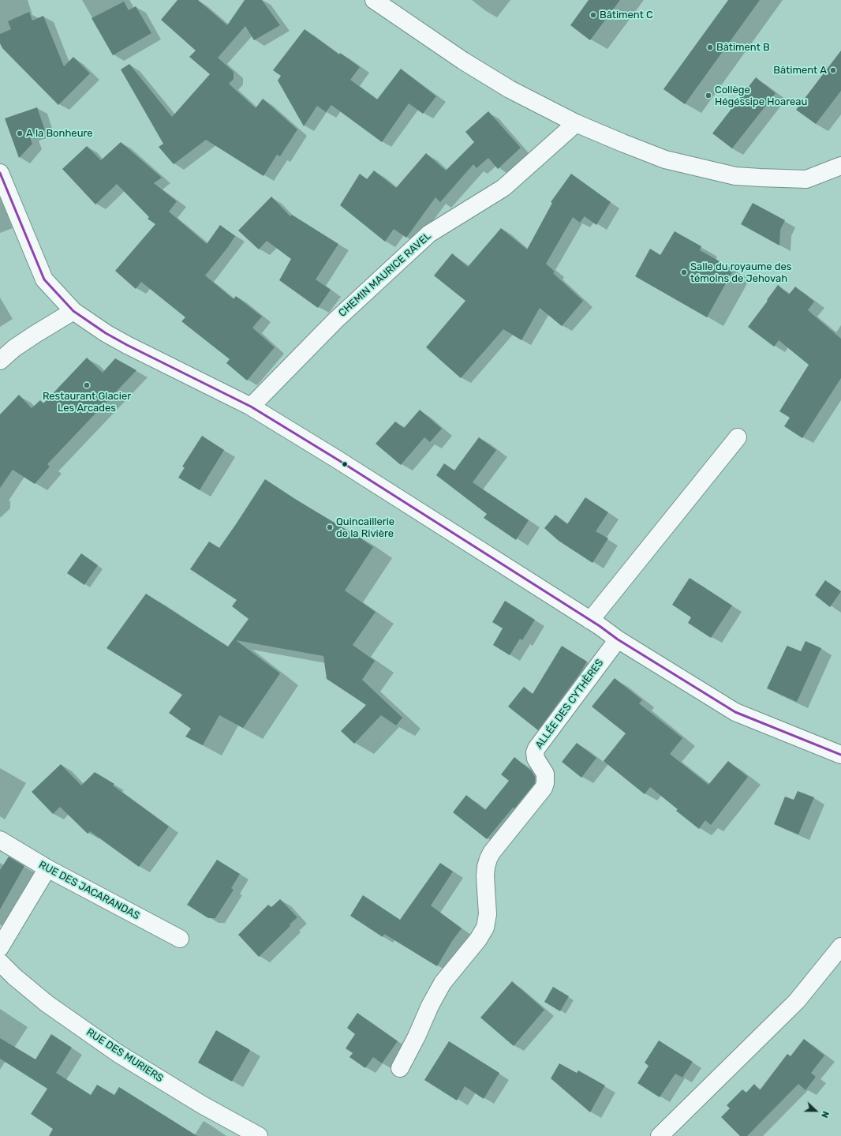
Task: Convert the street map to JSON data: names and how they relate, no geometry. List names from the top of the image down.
{
  "streets": {
    "street": [
      "CHEMIN MAURICE RAVEL",
      "ALLÉE DES CYTHÈRES",
      "RUE DES JACARANDAS",
      "RUE DES MURIERS"
    ]
  },
  "places": [
    "Bâtiment C",
    "Bâtiment B",
    "Bâtiment A",
    "Collège Hégéssipe Hoareau",
    "A la Bonheure",
    "Salle du royaume des témoins de Jehovah",
    "Restaurant Glacier Les Arcades",
    "Quincaillerie de la Rivière"
  ],
  "north": "right"
}
